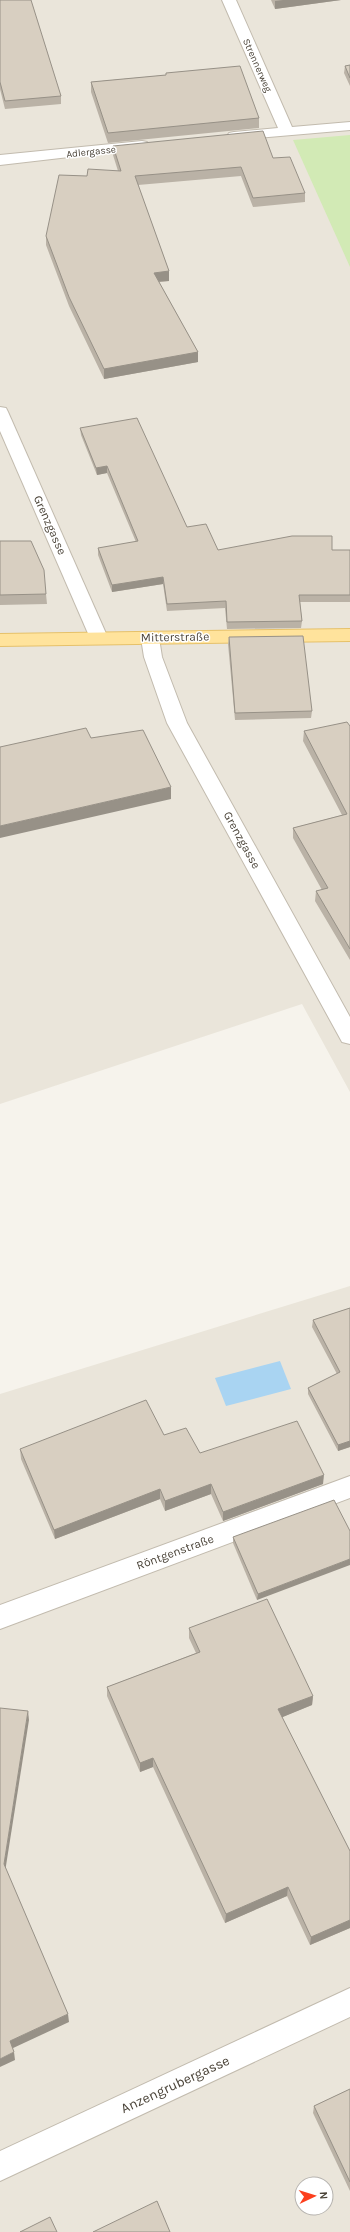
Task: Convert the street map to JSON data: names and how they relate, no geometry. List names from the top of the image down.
{
  "streets": {
    "main road": ["Mitterstraße"],
    "street": [
      "Strennerweg",
      "Adlergasse",
      "Grenzgasse",
      "Röntgenstraße",
      "Anzengrubergasse"
    ]
  },
  "crossings": [
    ["Grenzgasse", "Mitterstraße"]
  ],
  "north": "right"
}
